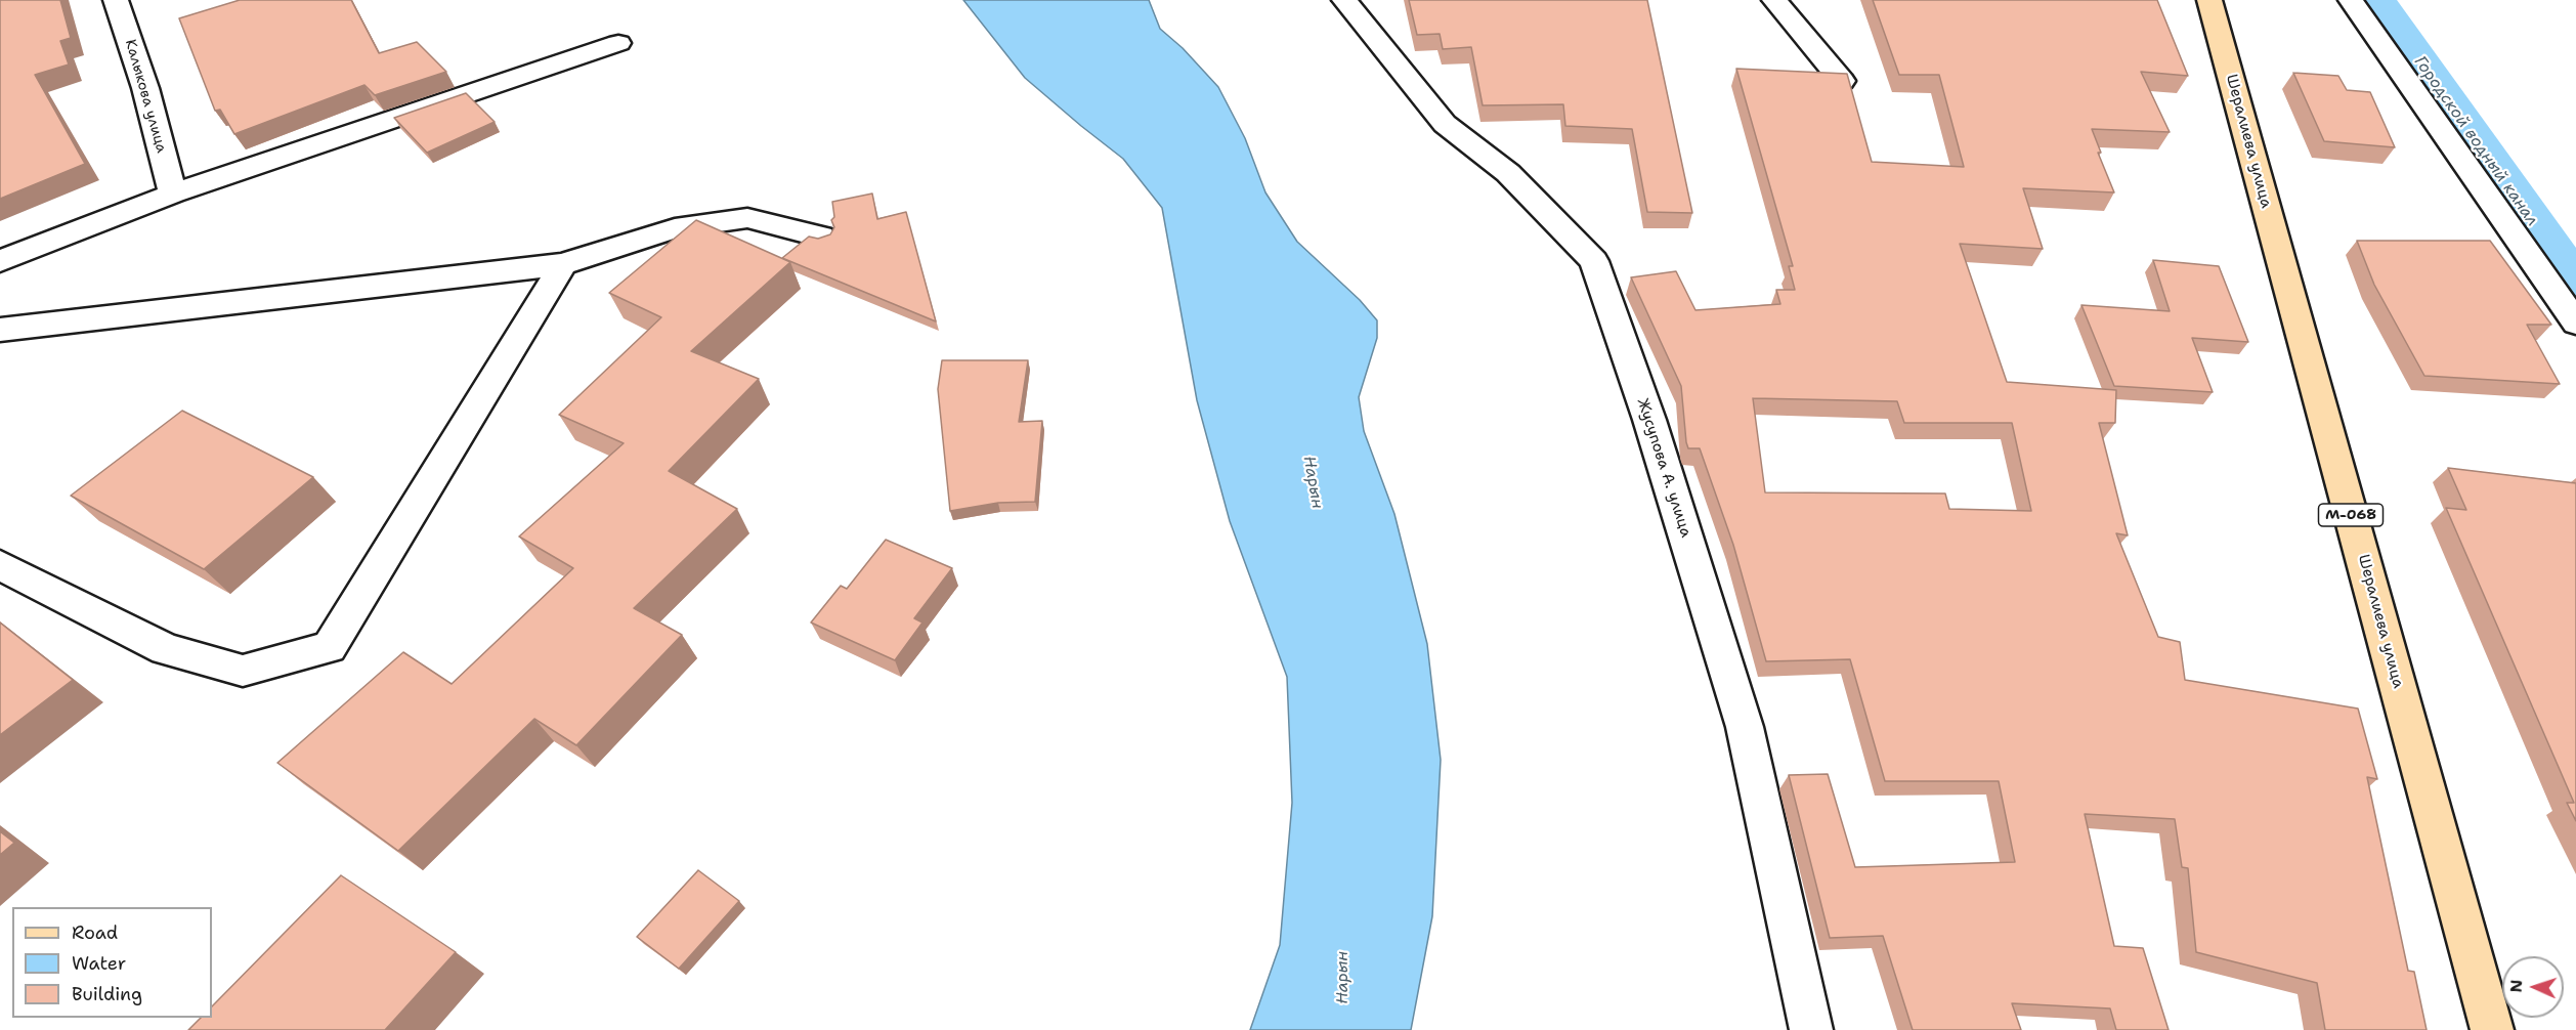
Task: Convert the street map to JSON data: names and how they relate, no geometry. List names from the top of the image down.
{
  "streets": {
    "main road": ["Шералиева улица", "М-068"],
    "street": ["Калыкова улица", "Жусупова А. улица"]
  },
  "water": ["Городской водный канал", "Нарын"],
  "legend": ["Road", "Water", "Building"],
  "north": "left"
}
